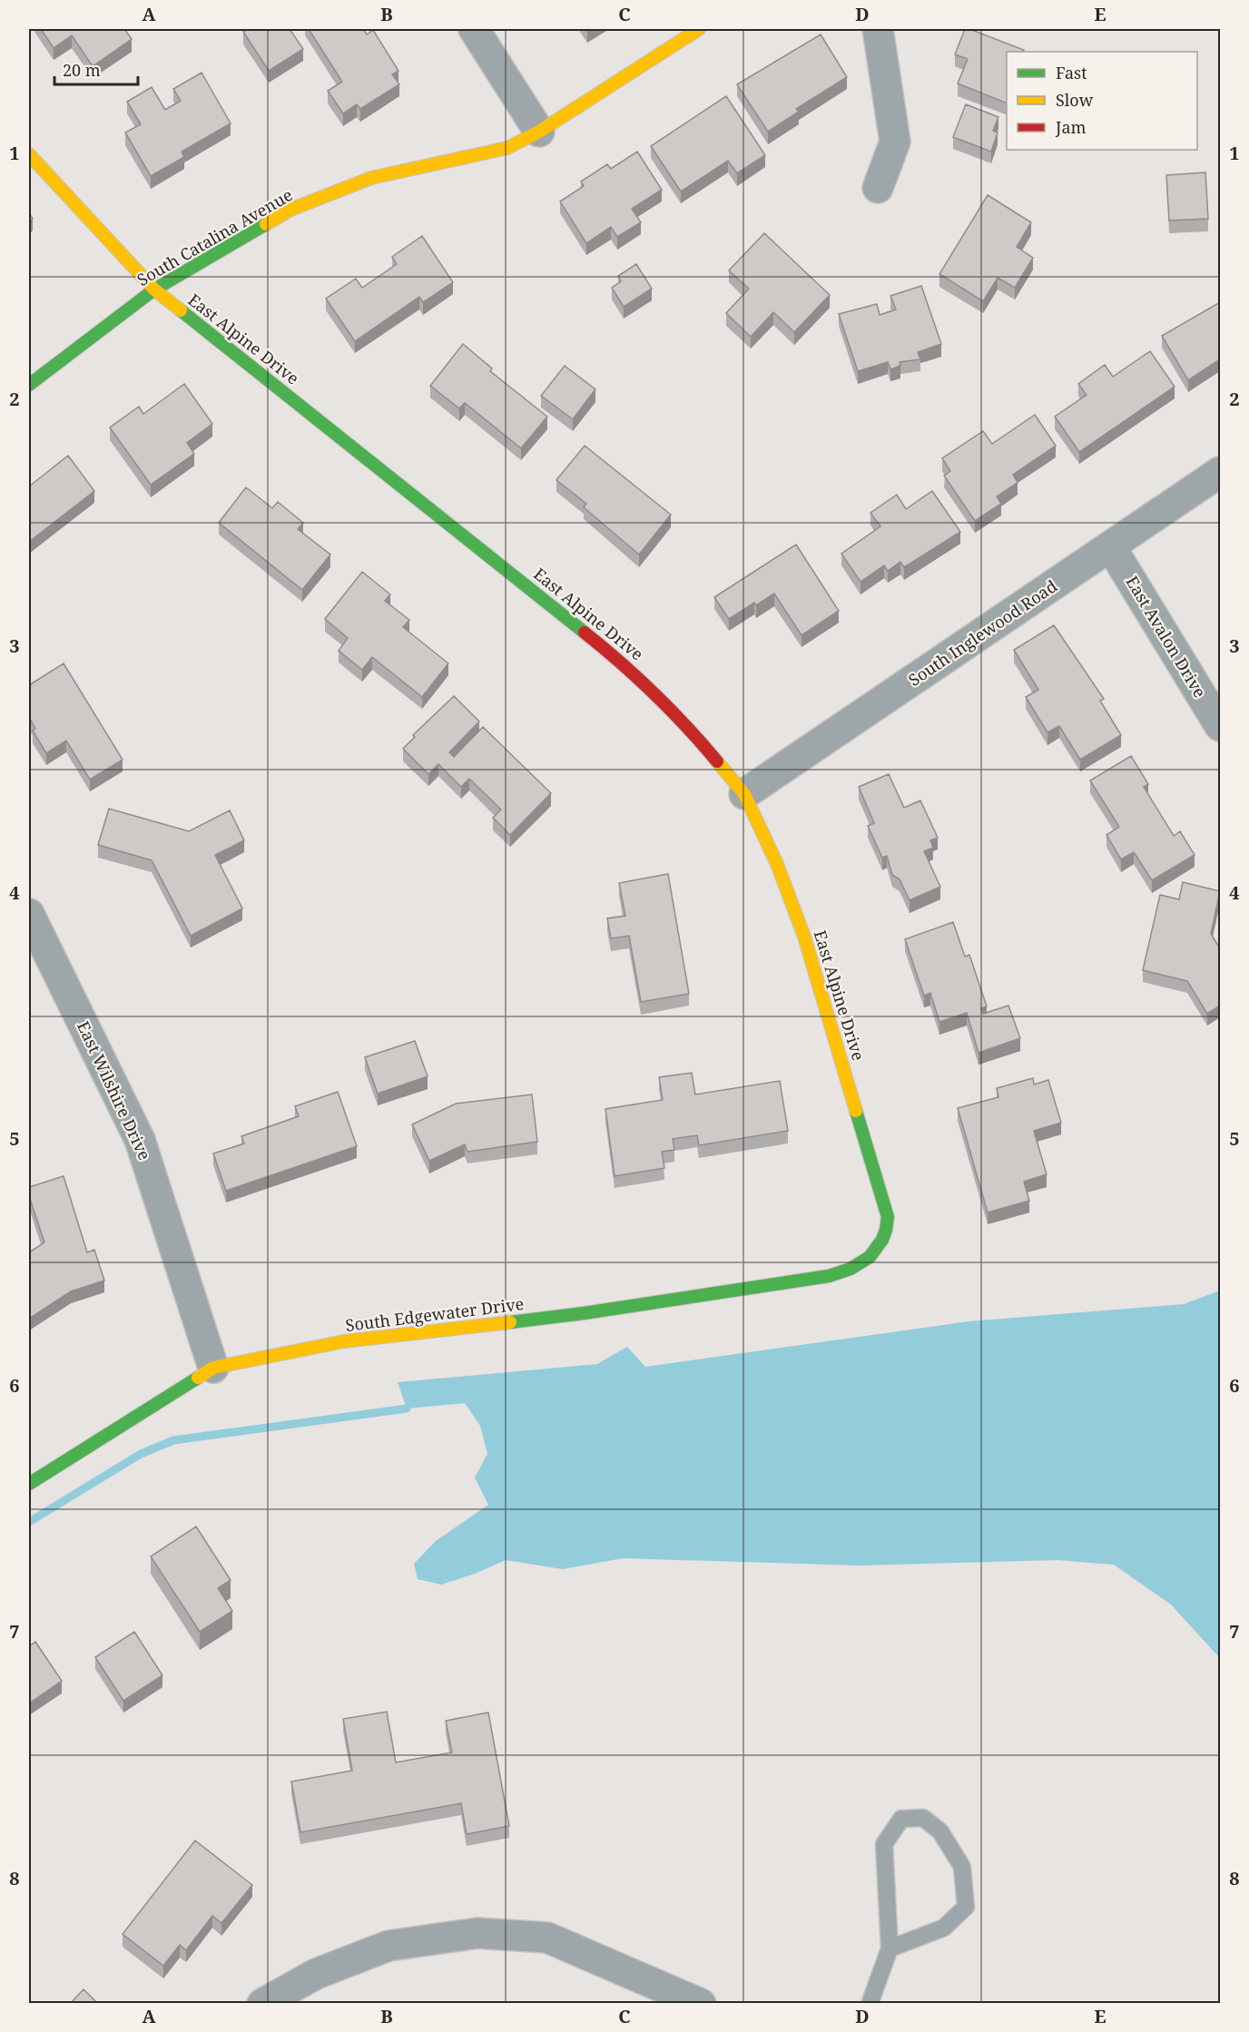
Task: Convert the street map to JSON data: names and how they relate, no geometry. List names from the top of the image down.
{
  "streets": {
    "street": [
      "South Catalina Avenue",
      "East Alpine Drive",
      "South Inglewood Road",
      "East Avalon Drive",
      "East Wilshire Drive",
      "South Edgewater Drive"
    ]
  },
  "crossings": [
    ["South Catalina Avenue", "East Alpine Drive"],
    ["East Alpine Drive", "South Inglewood Road"],
    ["East Alpine Drive", "South Edgewater Drive"],
    ["South Inglewood Road", "East Avalon Drive"],
    ["East Wilshire Drive", "South Edgewater Drive"]
  ],
  "legend": ["Fast", "Slow", "Jam"],
  "scale_bar": "20 m",
  "grid": {
    "columns": [
      "A",
      "B",
      "C",
      "D",
      "E"
    ],
    "rows": [
      "1",
      "2",
      "3",
      "4",
      "5",
      "6",
      "7",
      "8"
    ]
  }
}
